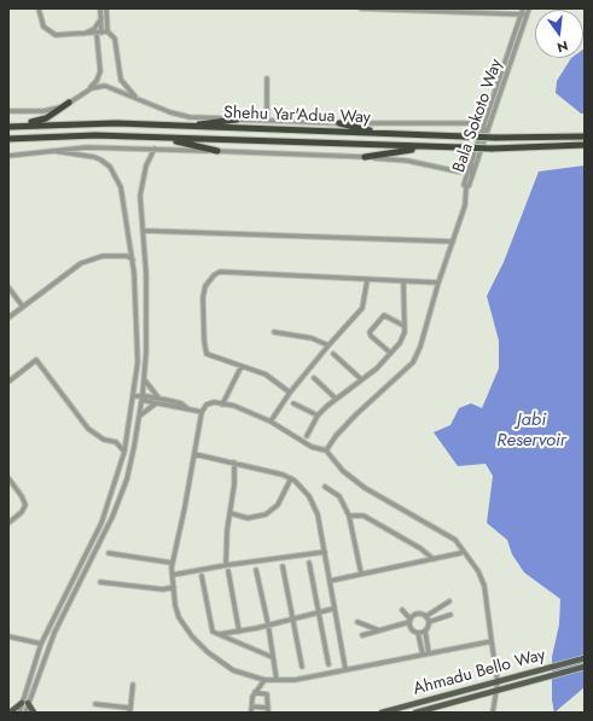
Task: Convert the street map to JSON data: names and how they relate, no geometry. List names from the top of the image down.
{
  "streets": {
    "highway": ["Shehu Yar'Adua Way"],
    "main road": ["Ahmadu Bello Way"],
    "street": ["Bala Sokoto Way"]
  },
  "water": ["Jabi Reservoir"],
  "north": "bottom"
}
